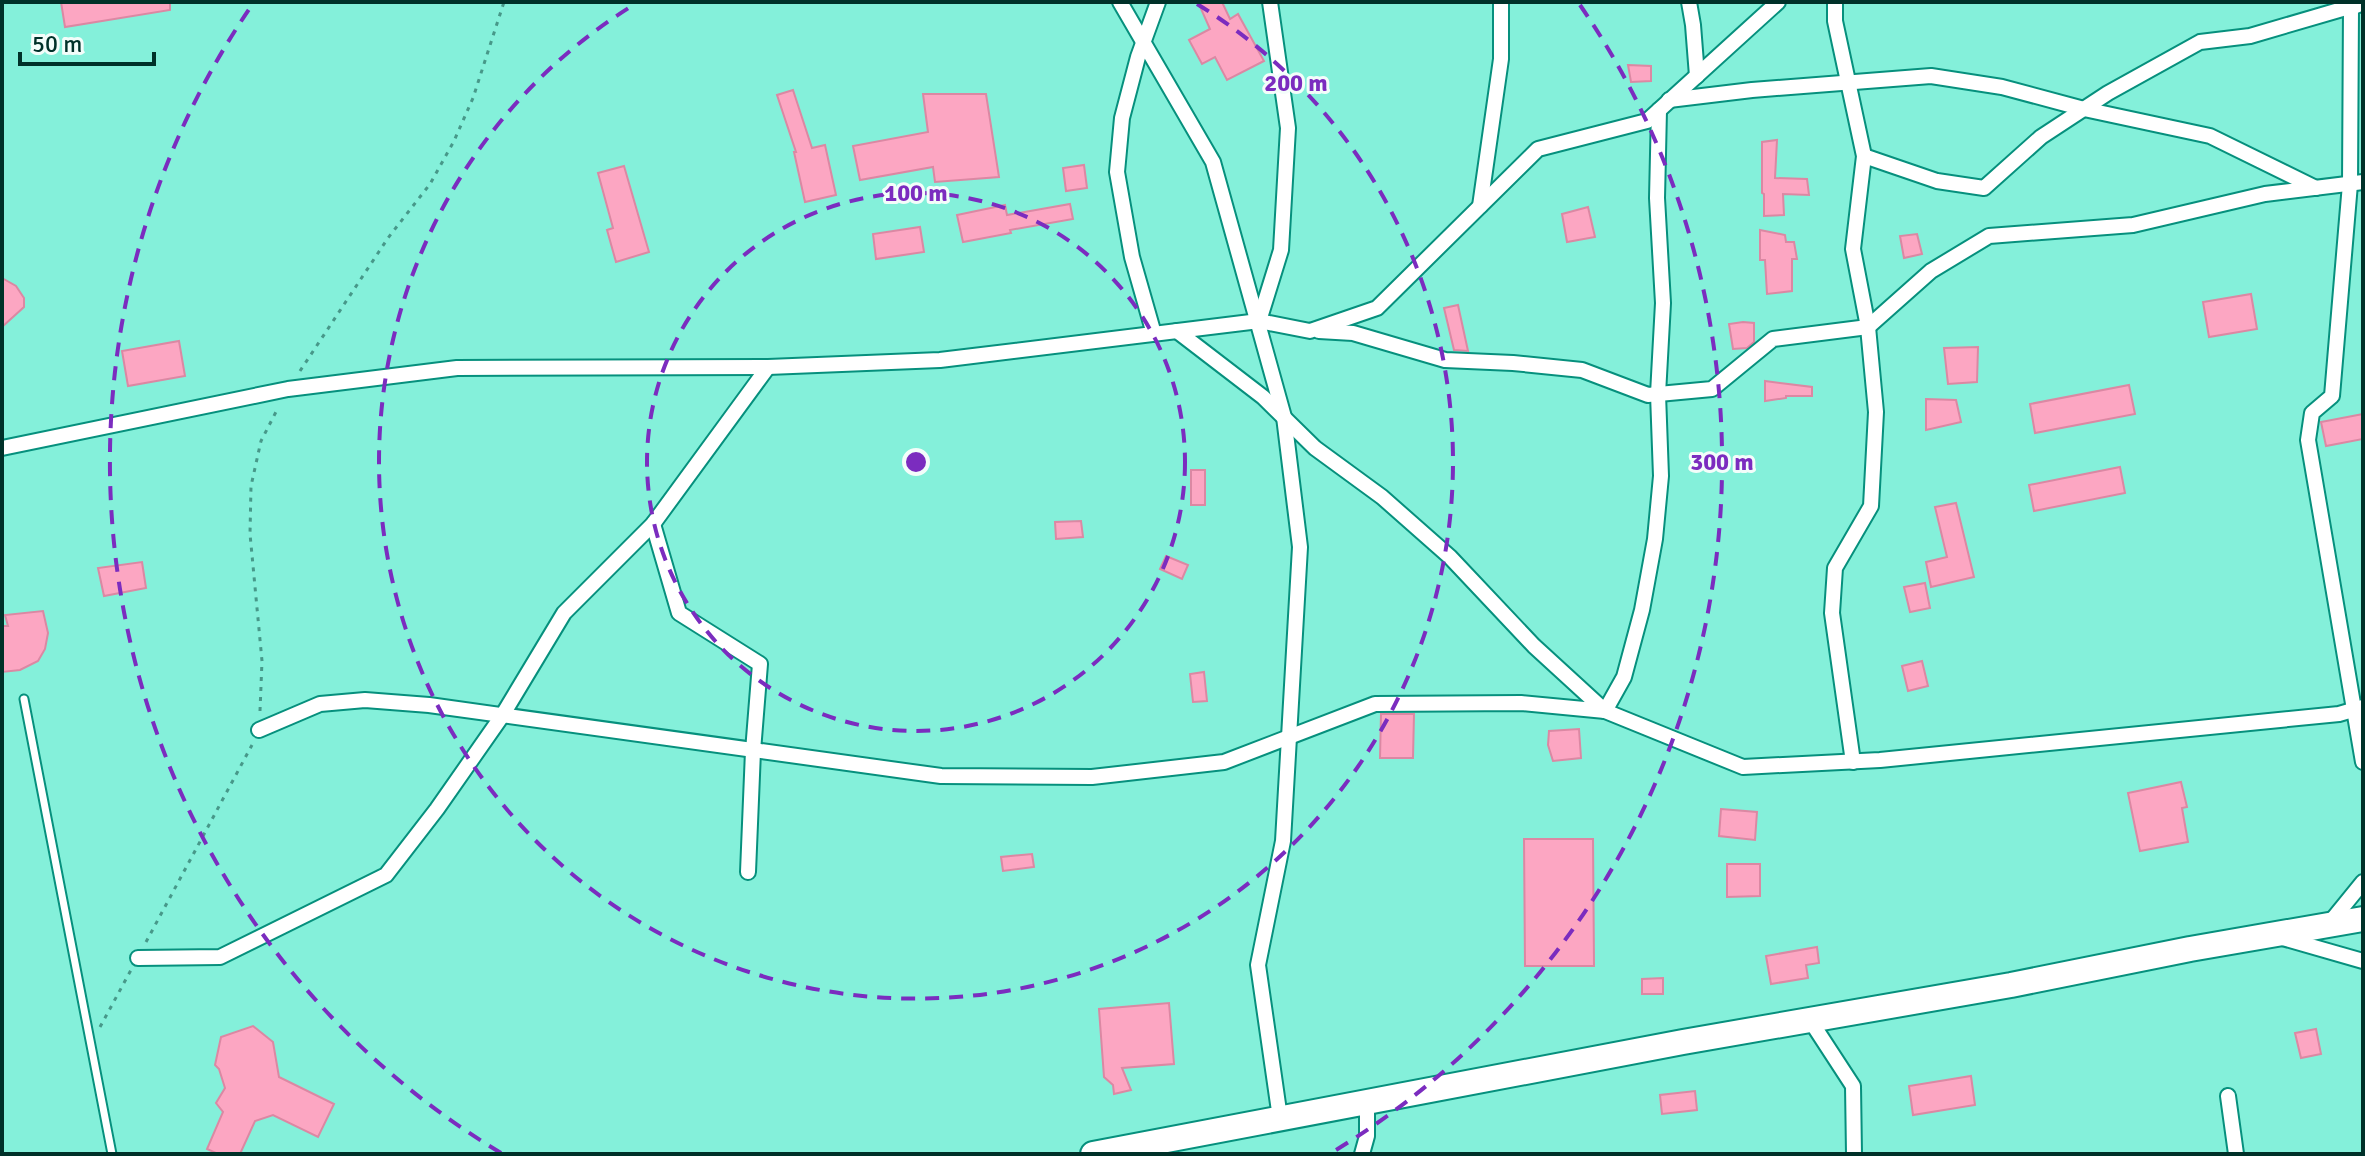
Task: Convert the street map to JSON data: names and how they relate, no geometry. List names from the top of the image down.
{
  "scale_bar": "50 m",
  "rings": ["200 m", "100 m", "300 m"]
}
